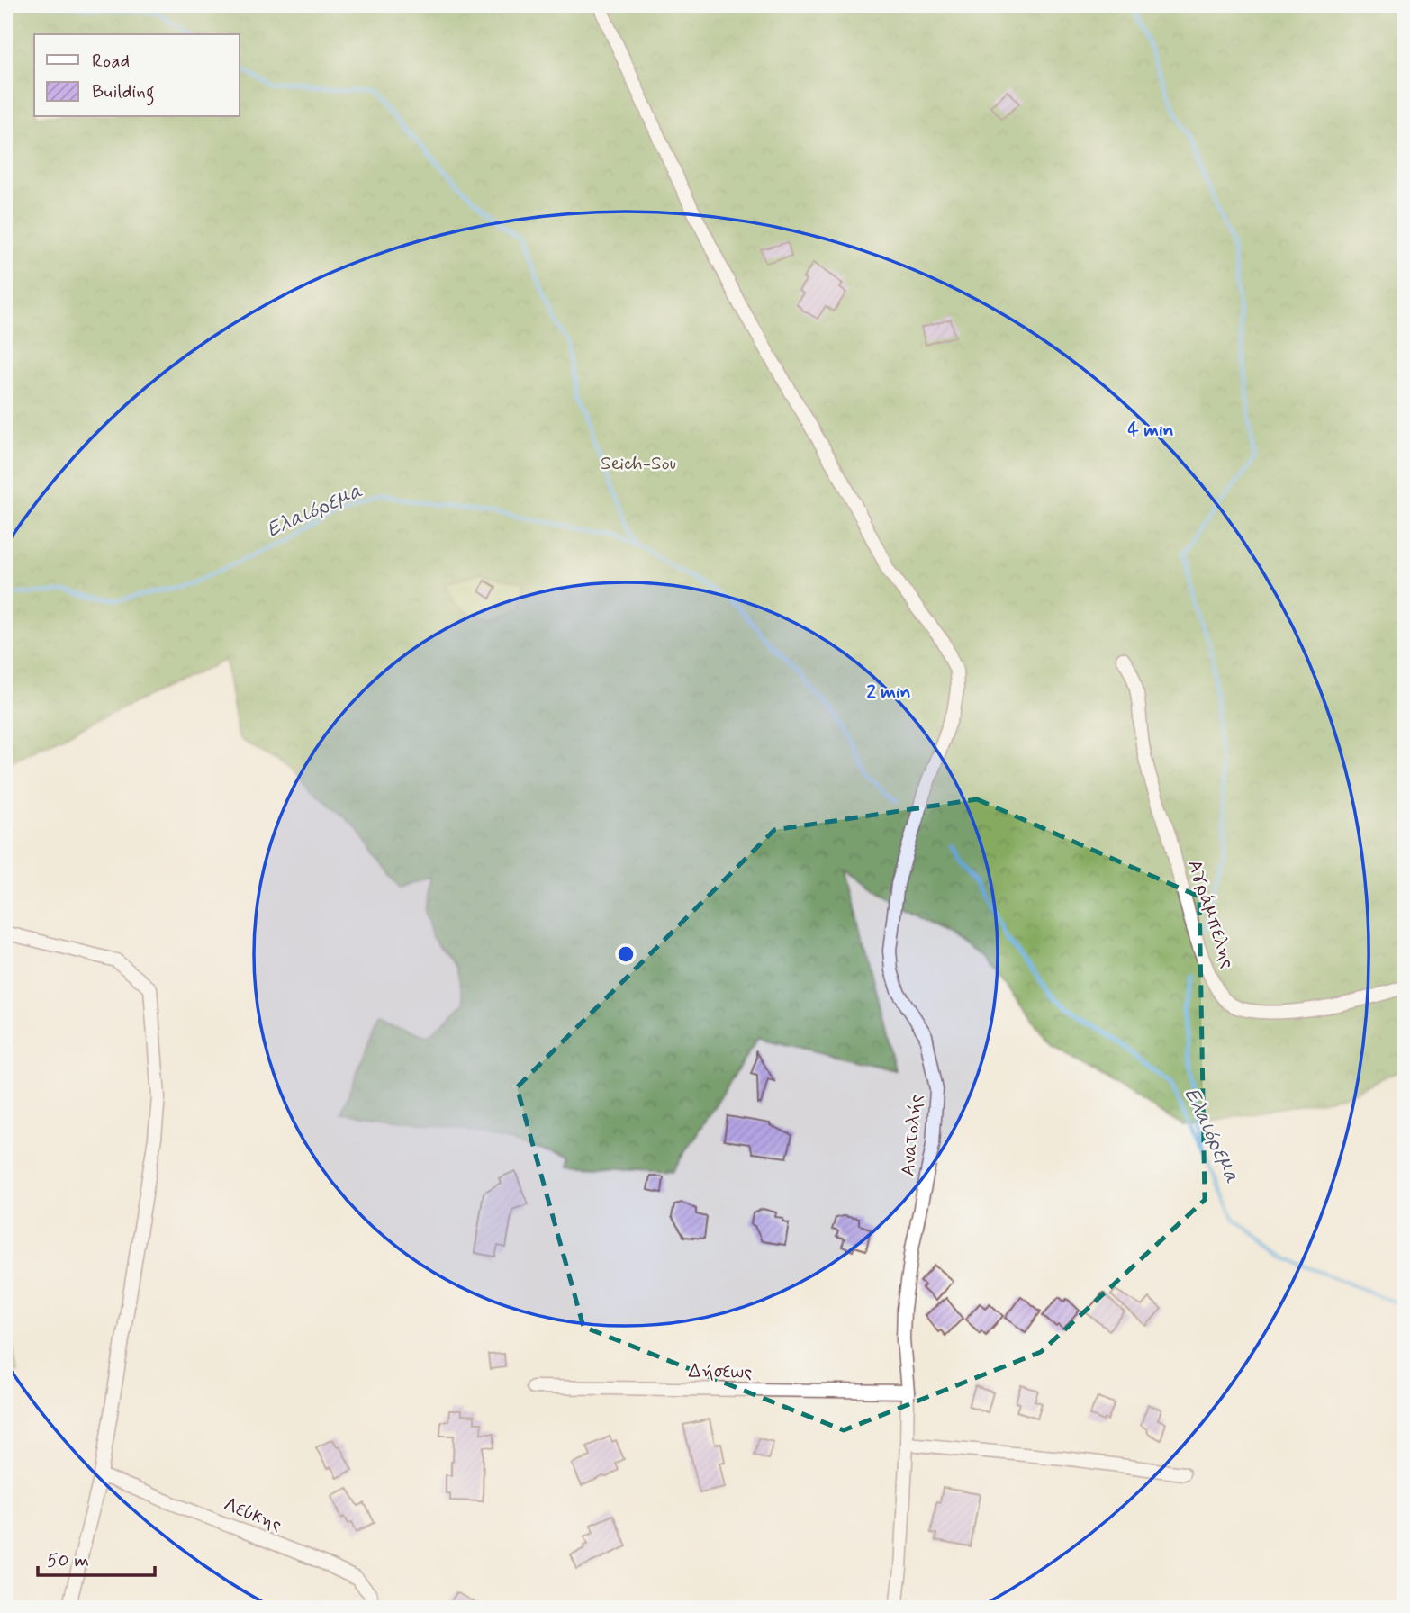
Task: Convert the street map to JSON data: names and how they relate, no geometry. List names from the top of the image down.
{
  "streets": {
    "street": [
      "Αγράμπελης",
      "Ανατολής",
      "Δήσεως",
      "Λεύκης"
    ]
  },
  "crossings": [
    ["Ανατολής", "Δήσεως"]
  ],
  "water": ["Ελαιόρεμα"],
  "parks": ["Seich-Sou"],
  "legend": ["Road", "Building"],
  "scale_bar": "50 m",
  "rings": ["4 min", "2 min"]
}
